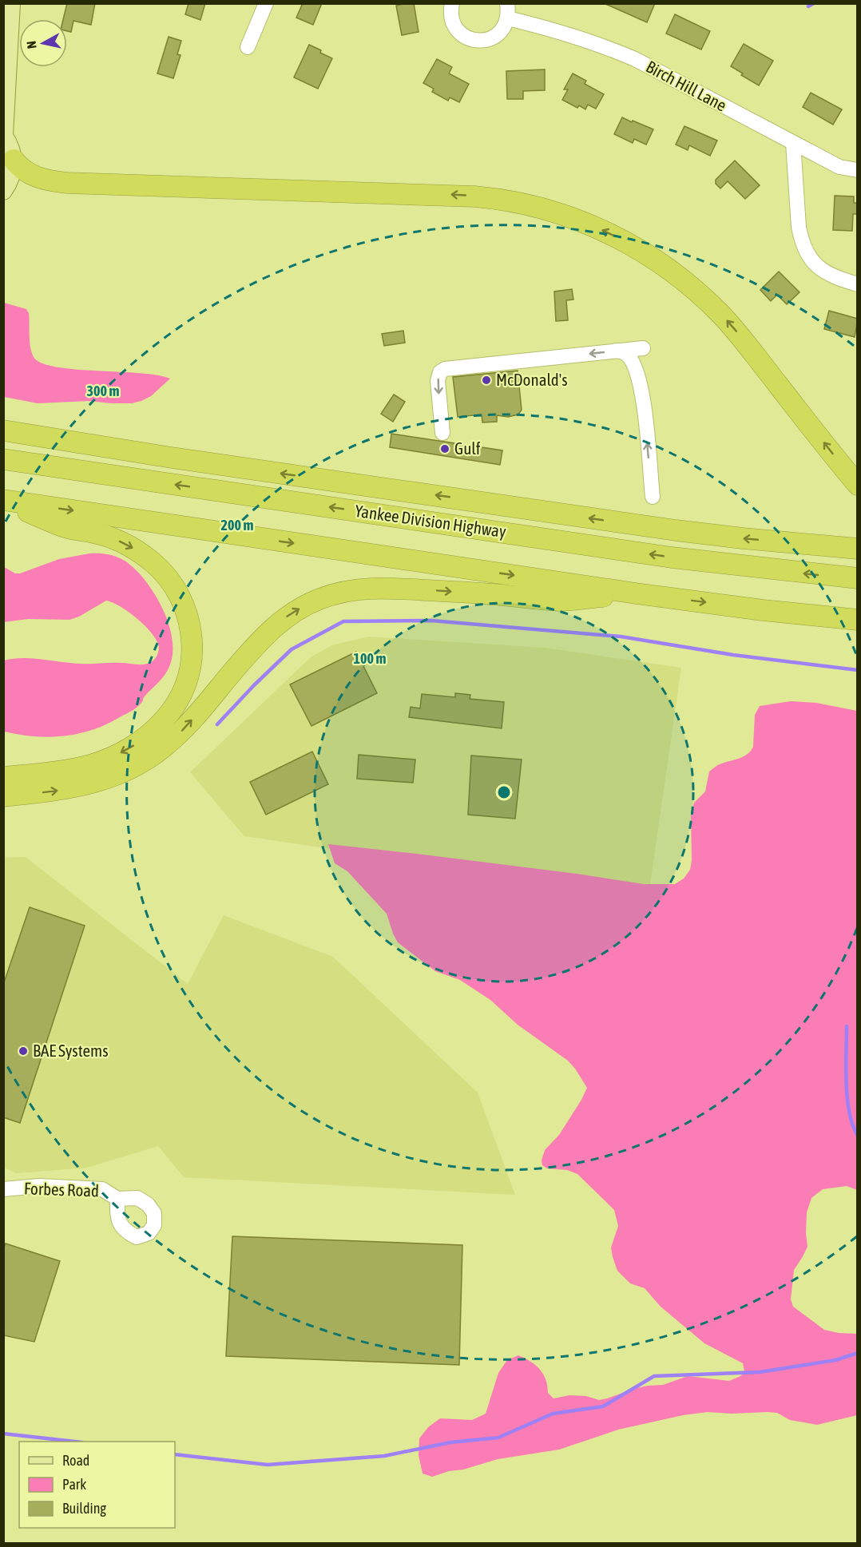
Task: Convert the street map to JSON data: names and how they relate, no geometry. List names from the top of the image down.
{
  "streets": {
    "highway": ["Yankee Division Highway"],
    "street": ["Birch Hill Lane", "Forbes Road"]
  },
  "places": ["McDonald's", "Gulf", "BAE Systems"],
  "legend": ["Road", "Park", "Building"],
  "north": "left",
  "rings": ["300 m", "200 m", "100 m"]
}
